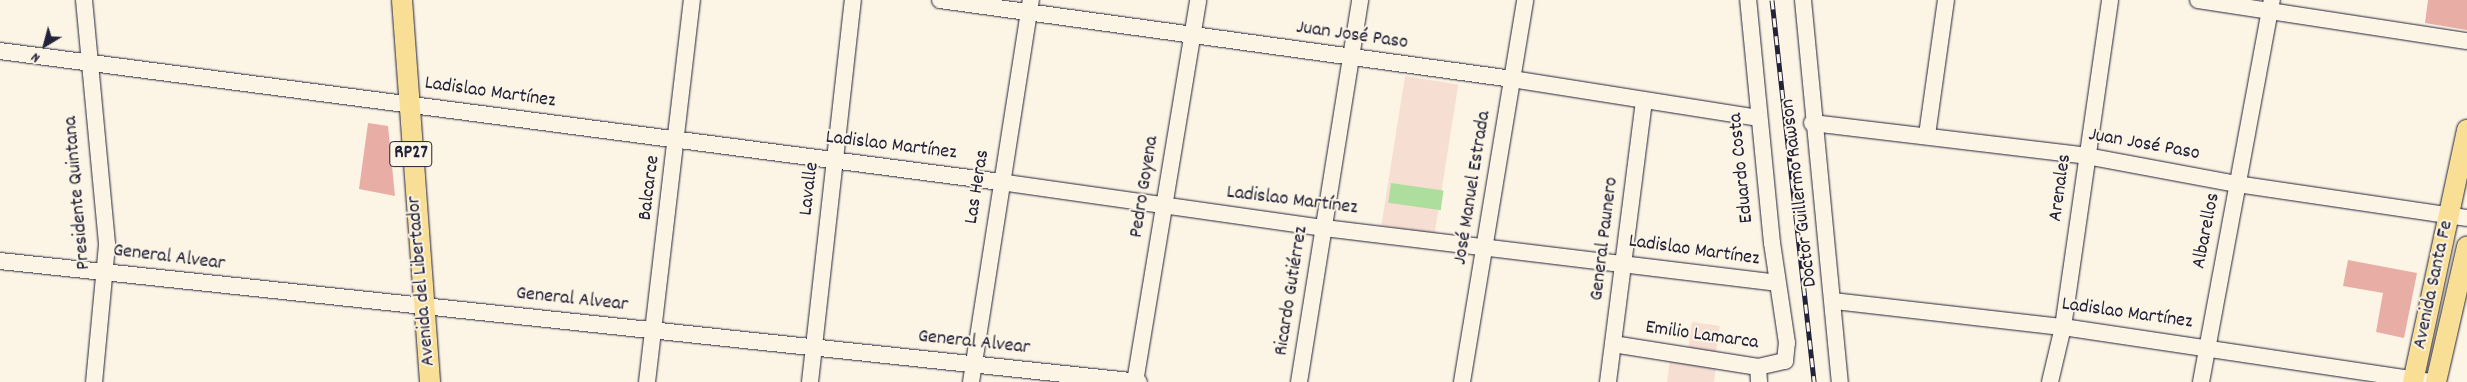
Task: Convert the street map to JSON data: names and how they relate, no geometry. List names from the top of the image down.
{
  "streets": {
    "main road": ["RP27", "Avenida del Libertador", "Avenida Santa Fe"],
    "street": [
      "Juan José Paso",
      "Ladislao Martínez",
      "Eduardo Costa",
      "Las Heras",
      "Pedro Goyena",
      "Balcarce",
      "José Manuel Estrada",
      "Arenales",
      "Lavalle",
      "Presidente Quintana",
      "Doctor Guillermo Rawson",
      "Albarellos",
      "General Paunero",
      "General Alvear",
      "Ricardo Gutiérrez",
      "Emilio Lamarca"
    ]
  },
  "crossings": [
    ["Juan José Paso", "Eduardo Costa"],
    ["Juan José Paso", "Las Heras"],
    ["Juan José Paso", "Pedro Goyena"],
    ["Juan José Paso", "José Manuel Estrada"],
    ["Juan José Paso", "Arenales"],
    ["Juan José Paso", "Doctor Guillermo Rawson"],
    ["Juan José Paso", "Albarellos"],
    ["Juan José Paso", "General Paunero"],
    ["Juan José Paso", "Avenida Santa Fe"],
    ["Juan José Paso", "Ricardo Gutiérrez"],
    ["Ladislao Martínez", "Eduardo Costa"],
    ["Ladislao Martínez", "Las Heras"],
    ["Ladislao Martínez", "Pedro Goyena"],
    ["Ladislao Martínez", "Balcarce"],
    ["Ladislao Martínez", "José Manuel Estrada"],
    ["Ladislao Martínez", "Arenales"],
    ["Ladislao Martínez", "Lavalle"],
    ["Ladislao Martínez", "Presidente Quintana"],
    ["Ladislao Martínez", "Doctor Guillermo Rawson"],
    ["Ladislao Martínez", "Albarellos"],
    ["Ladislao Martínez", "General Paunero"],
    ["Ladislao Martínez", "Avenida del Libertador"],
    ["Ladislao Martínez", "Avenida Santa Fe"],
    ["Ladislao Martínez", "Ricardo Gutiérrez"],
    ["Eduardo Costa", "Emilio Lamarca"],
    ["Las Heras", "General Alvear"],
    ["Pedro Goyena", "General Alvear"],
    ["Balcarce", "General Alvear"],
    ["Lavalle", "General Alvear"],
    ["Presidente Quintana", "General Alvear"],
    ["General Paunero", "Emilio Lamarca"],
    ["General Alvear", "Avenida del Libertador"]
  ],
  "north": "bottom left"
}
